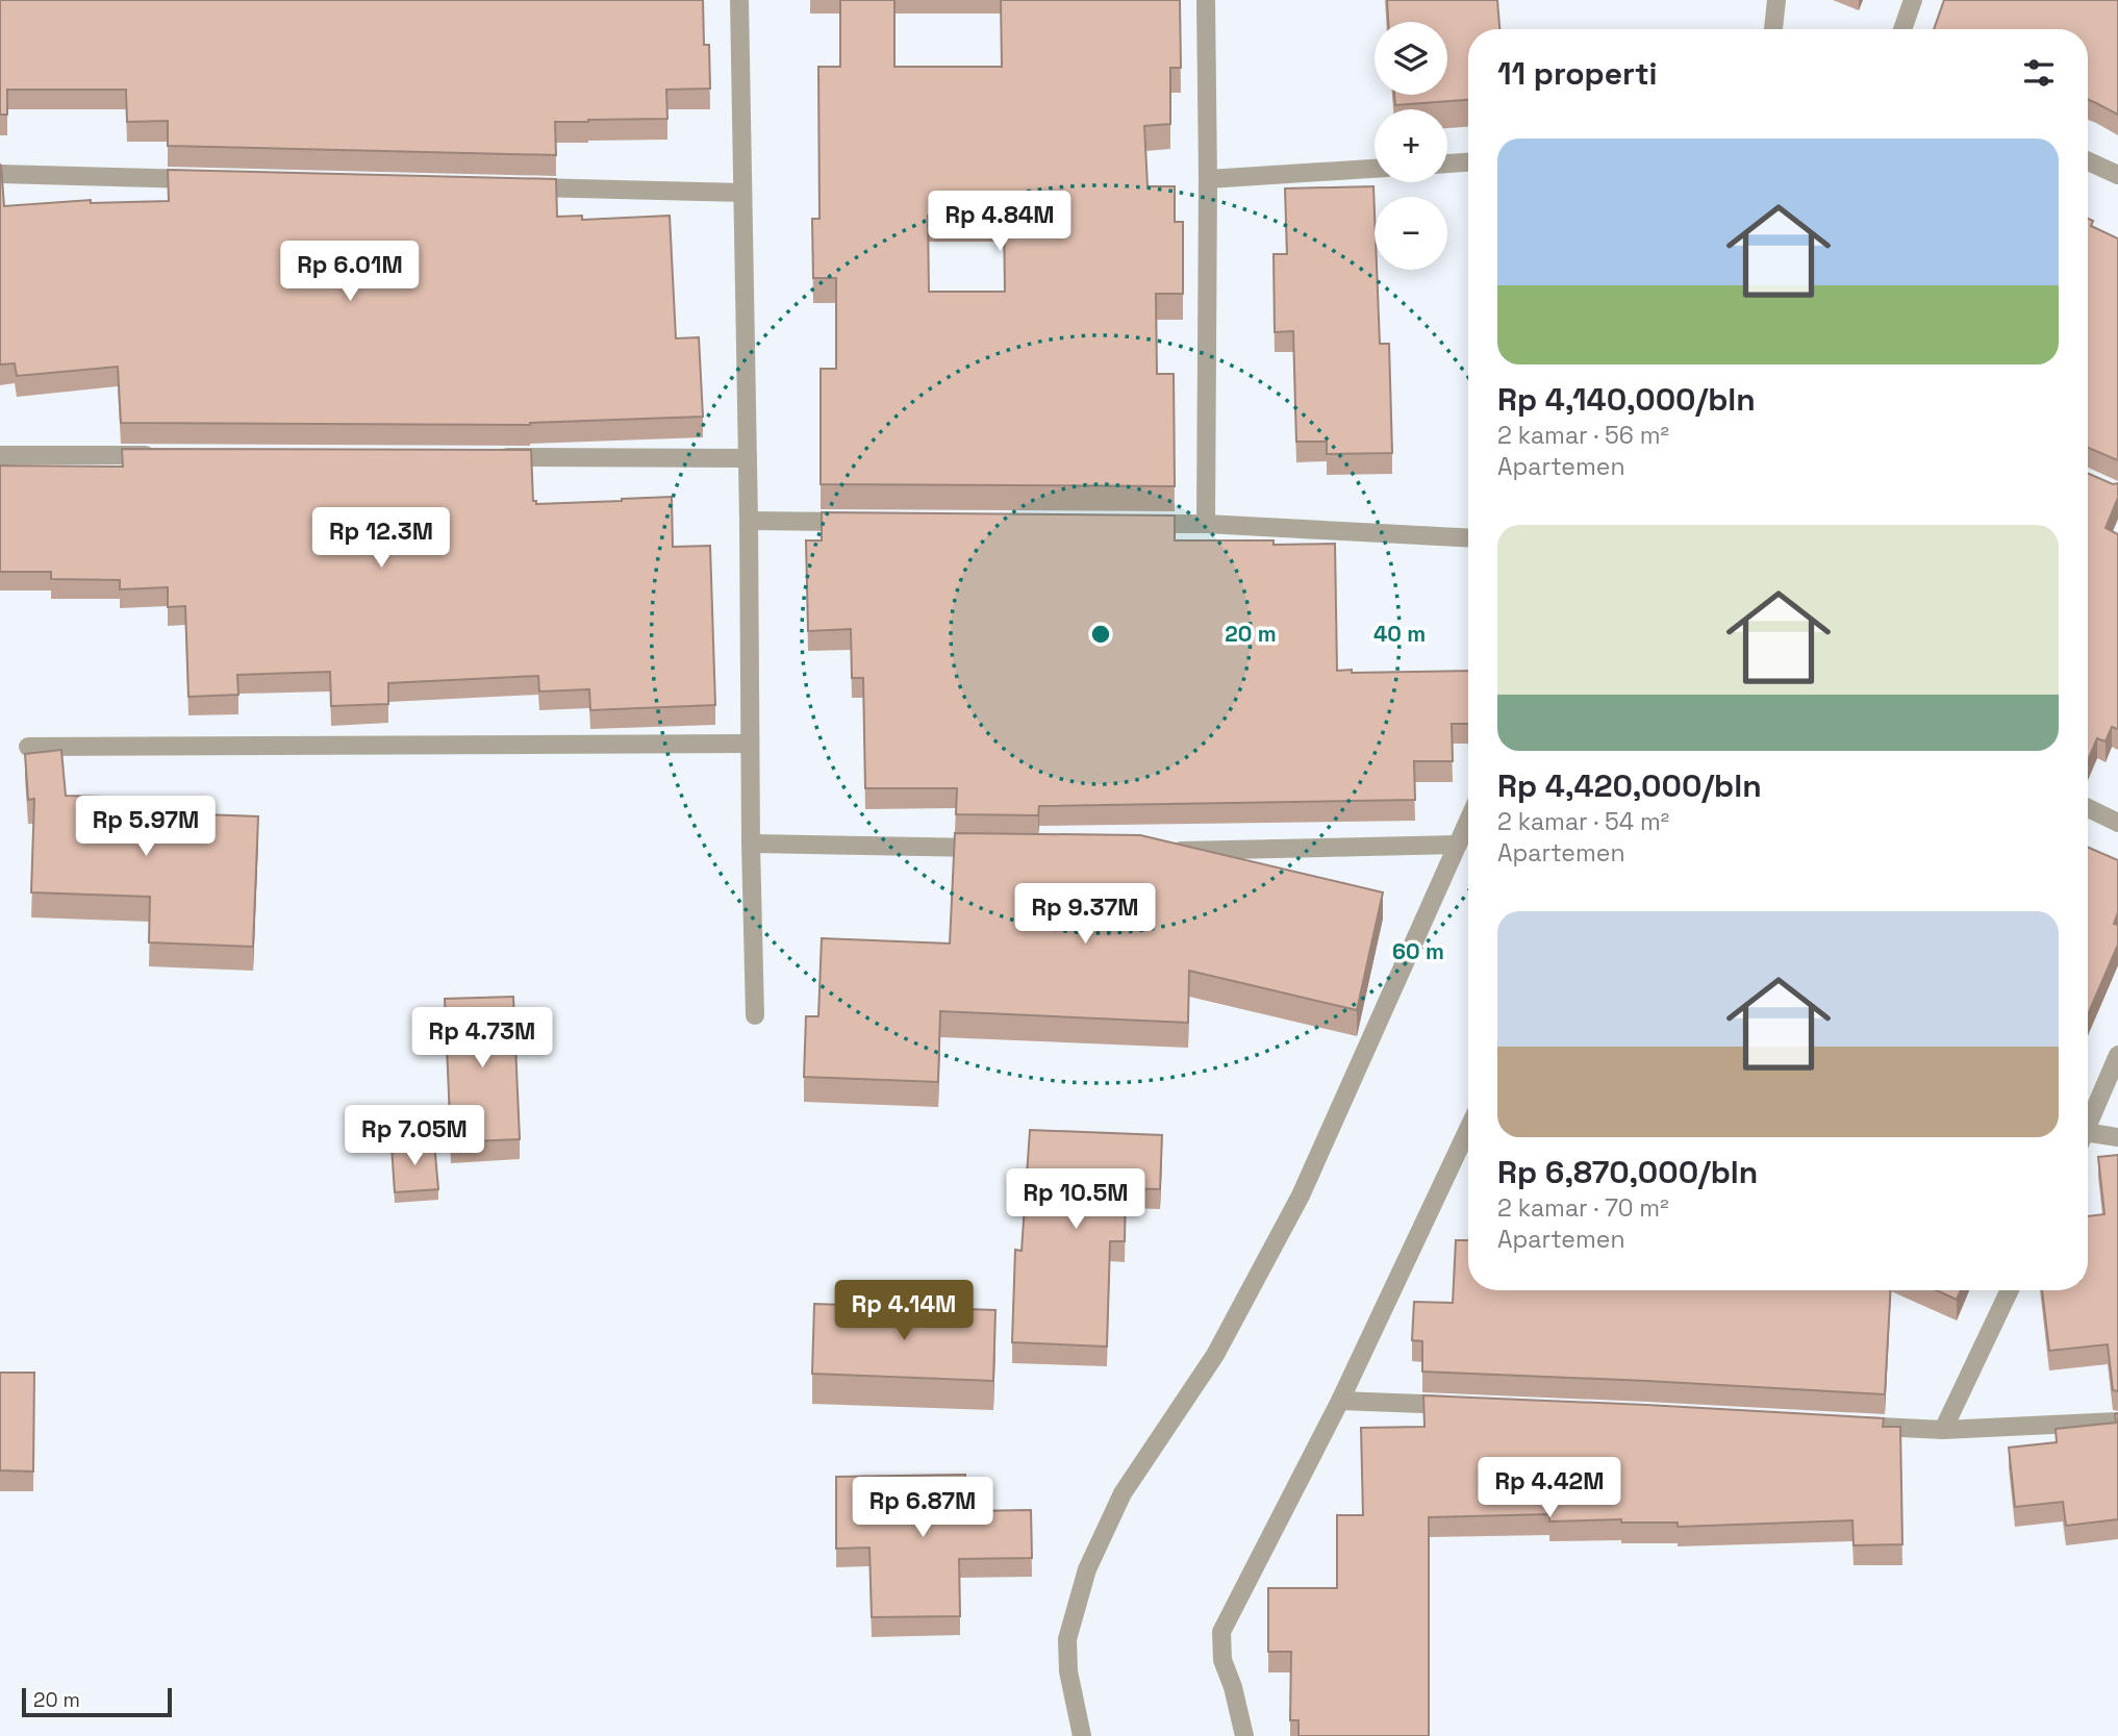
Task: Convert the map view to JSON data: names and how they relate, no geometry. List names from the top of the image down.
{
  "scale_bar": "20 m",
  "page": {
    "map_buttons": ["+", "−"],
    "heading": "11 properti",
    "list": [
      {
        "name": "Rp 4,140,000/bln",
        "note": "2 kamar · 56 m² · Apartemen"
      },
      {
        "name": "Rp 4,420,000/bln",
        "note": "2 kamar · 54 m² · Apartemen"
      },
      {
        "name": "Rp 6,870,000/bln",
        "note": "2 kamar · 70 m² · Apartemen"
      }
    ],
    "price": [
      "Rp 4.84M",
      "Rp 6.01M",
      "Rp 12.3M",
      "Rp 5.97M",
      "Rp 9.37M",
      "Rp 4.73M",
      "Rp 7.05M",
      "Rp 10.5M",
      "Rp 4.14M",
      "Rp 4.42M",
      "Rp 6.87M"
    ],
    "scale": "20 m"
  },
  "rings": ["20 m", "40 m", "60 m"]
}
